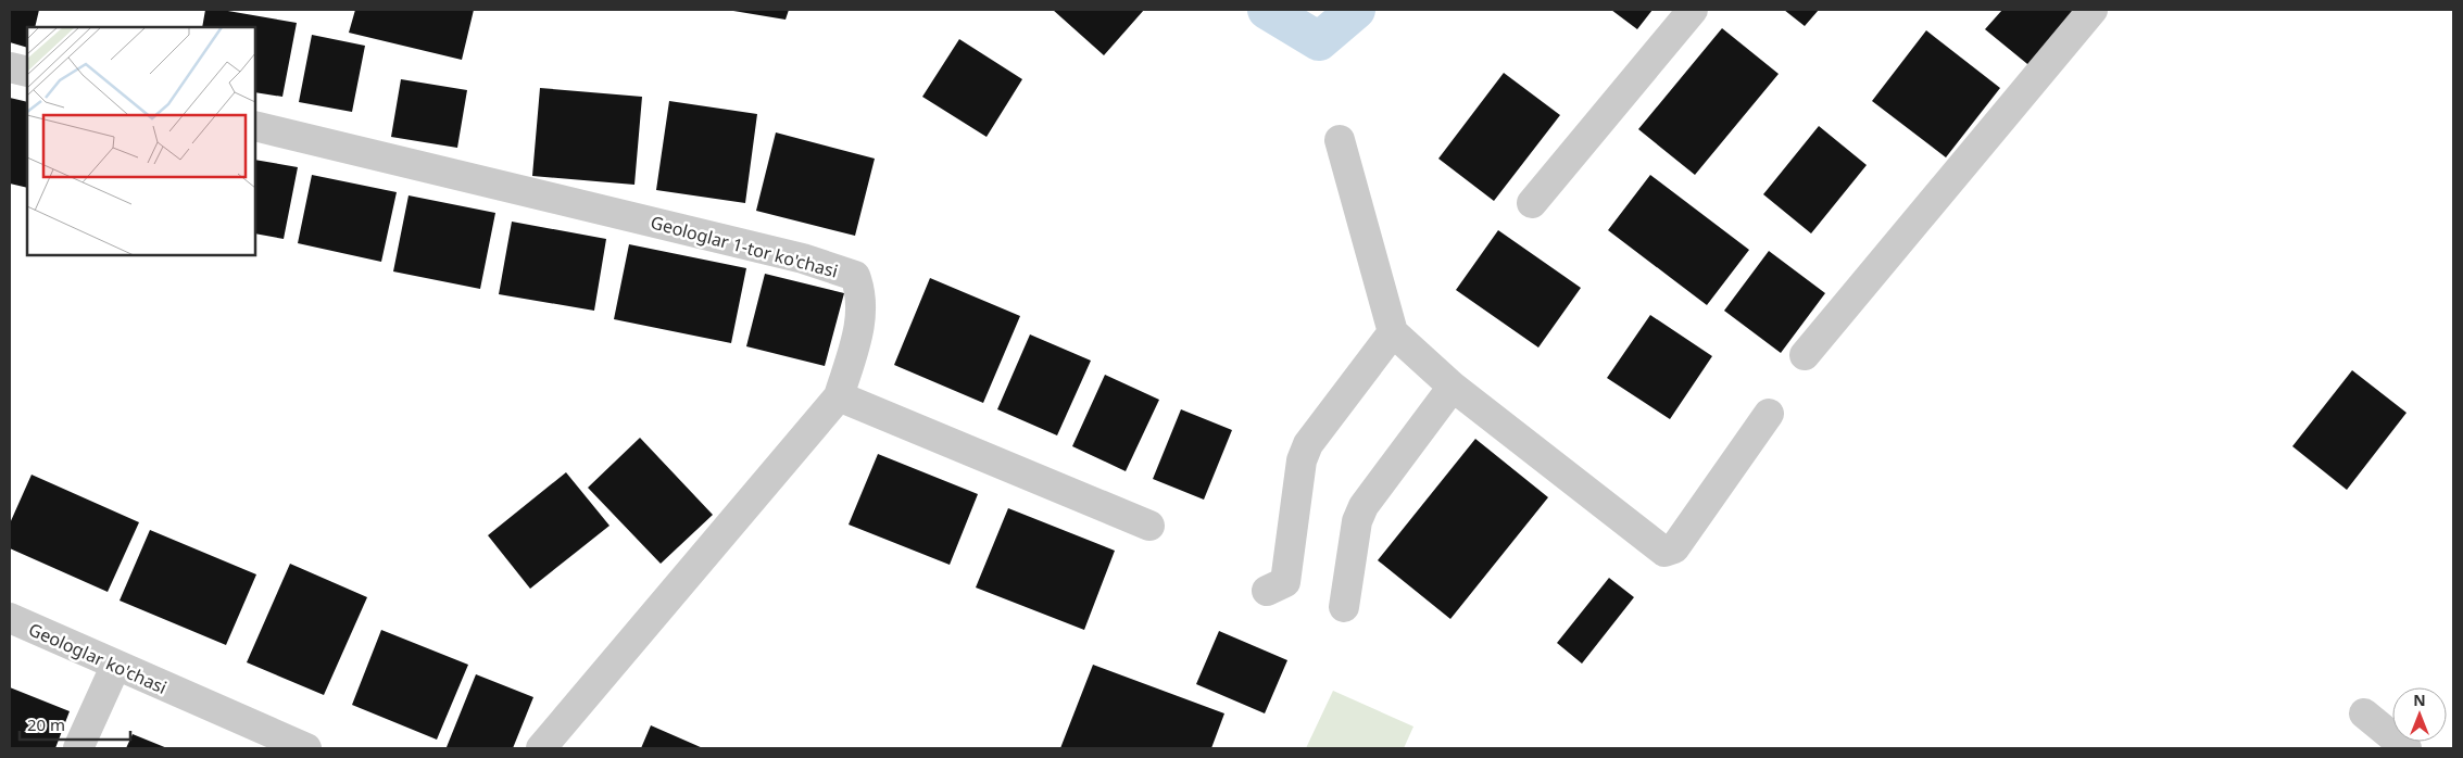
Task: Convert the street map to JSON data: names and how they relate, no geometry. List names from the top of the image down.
{
  "streets": {
    "street": ["Geologlar 1-tor ko'chasi", "Geologlar ko'chasi"]
  },
  "scale_bar": "20 m",
  "north": "top"
}
